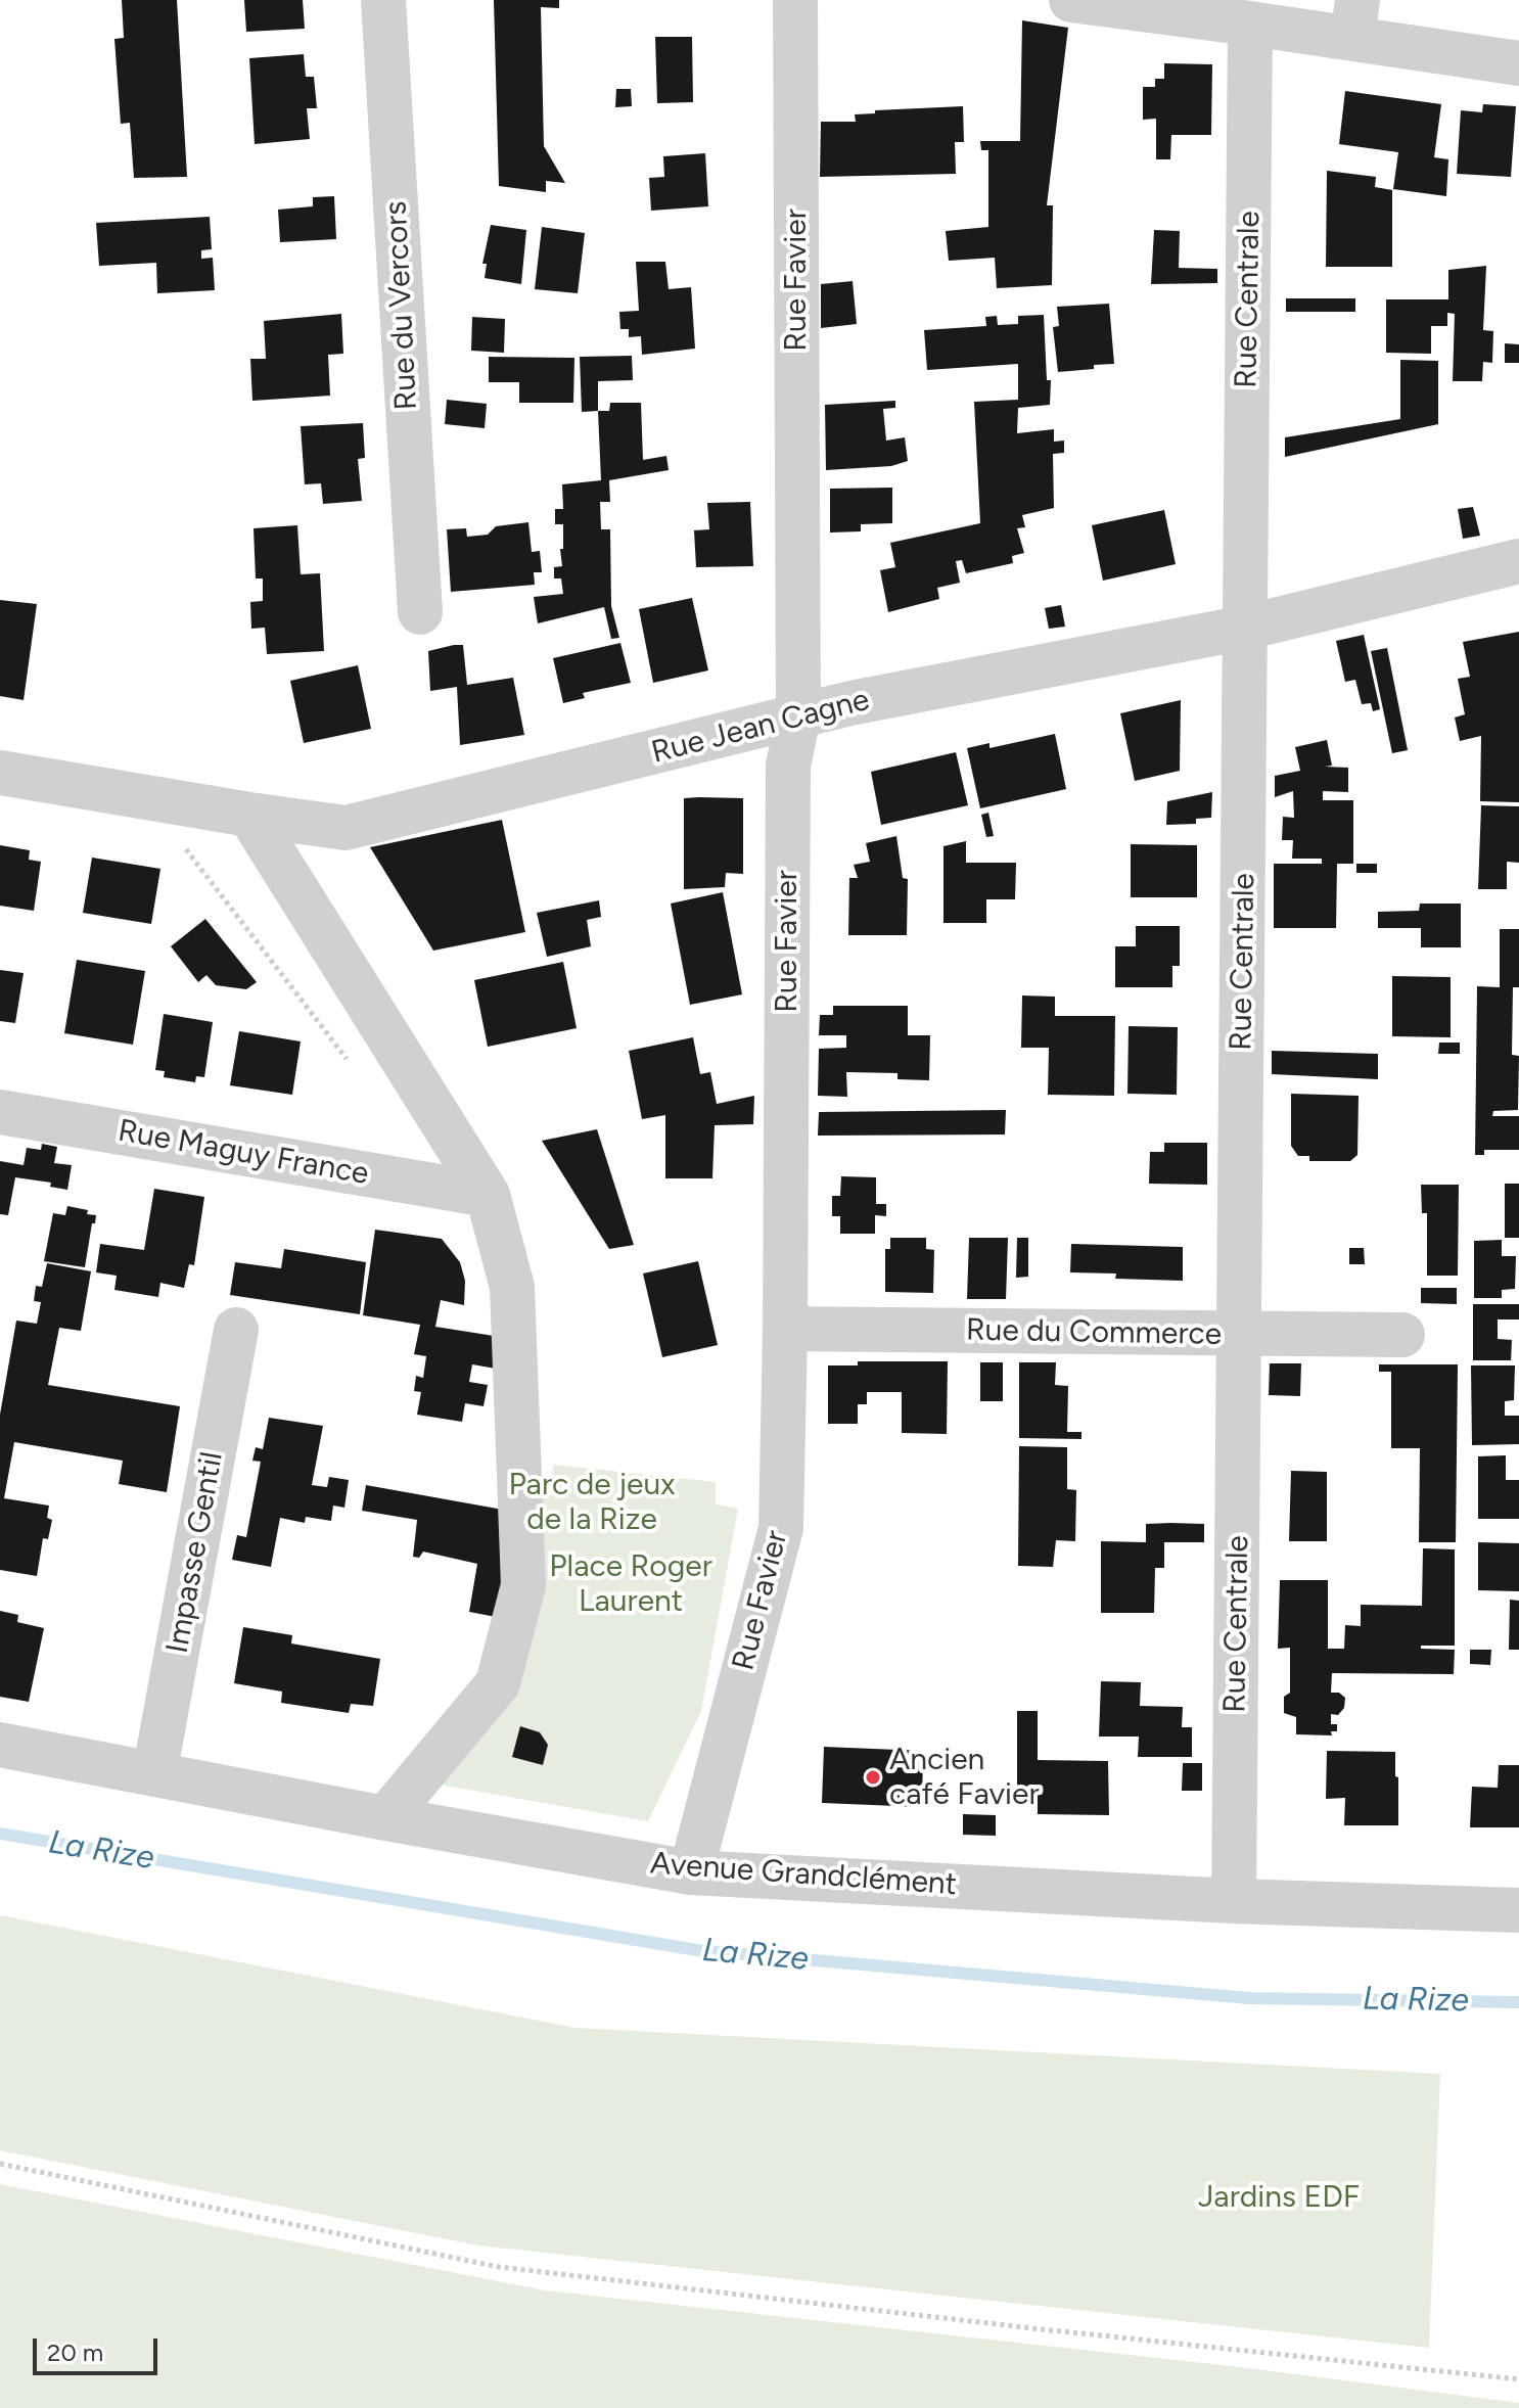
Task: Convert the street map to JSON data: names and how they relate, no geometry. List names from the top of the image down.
{
  "streets": {
    "street": [
      "Rue Favier",
      "Rue Centrale",
      "Rue du Vercors",
      "Rue Jean Cagne",
      "Rue Maguy France",
      "Rue du Commerce",
      "Impasse Gentil",
      "Avenue Grandclément"
    ]
  },
  "crossings": [
    ["Rue Favier", "Rue Jean Cagne"],
    ["Rue Favier", "Rue du Commerce"],
    ["Rue Favier", "Avenue Grandclément"],
    ["Rue Centrale", "Rue Jean Cagne"],
    ["Rue Centrale", "Rue du Commerce"],
    ["Rue Centrale", "Avenue Grandclément"],
    ["Impasse Gentil", "Avenue Grandclément"]
  ],
  "water": ["La Rize"],
  "parks": ["Parc de jeux de la Rize", "Place Roger Laurent", "Jardins EDF"],
  "places": ["Ancien café Favier"],
  "scale_bar": "20 m"
}
